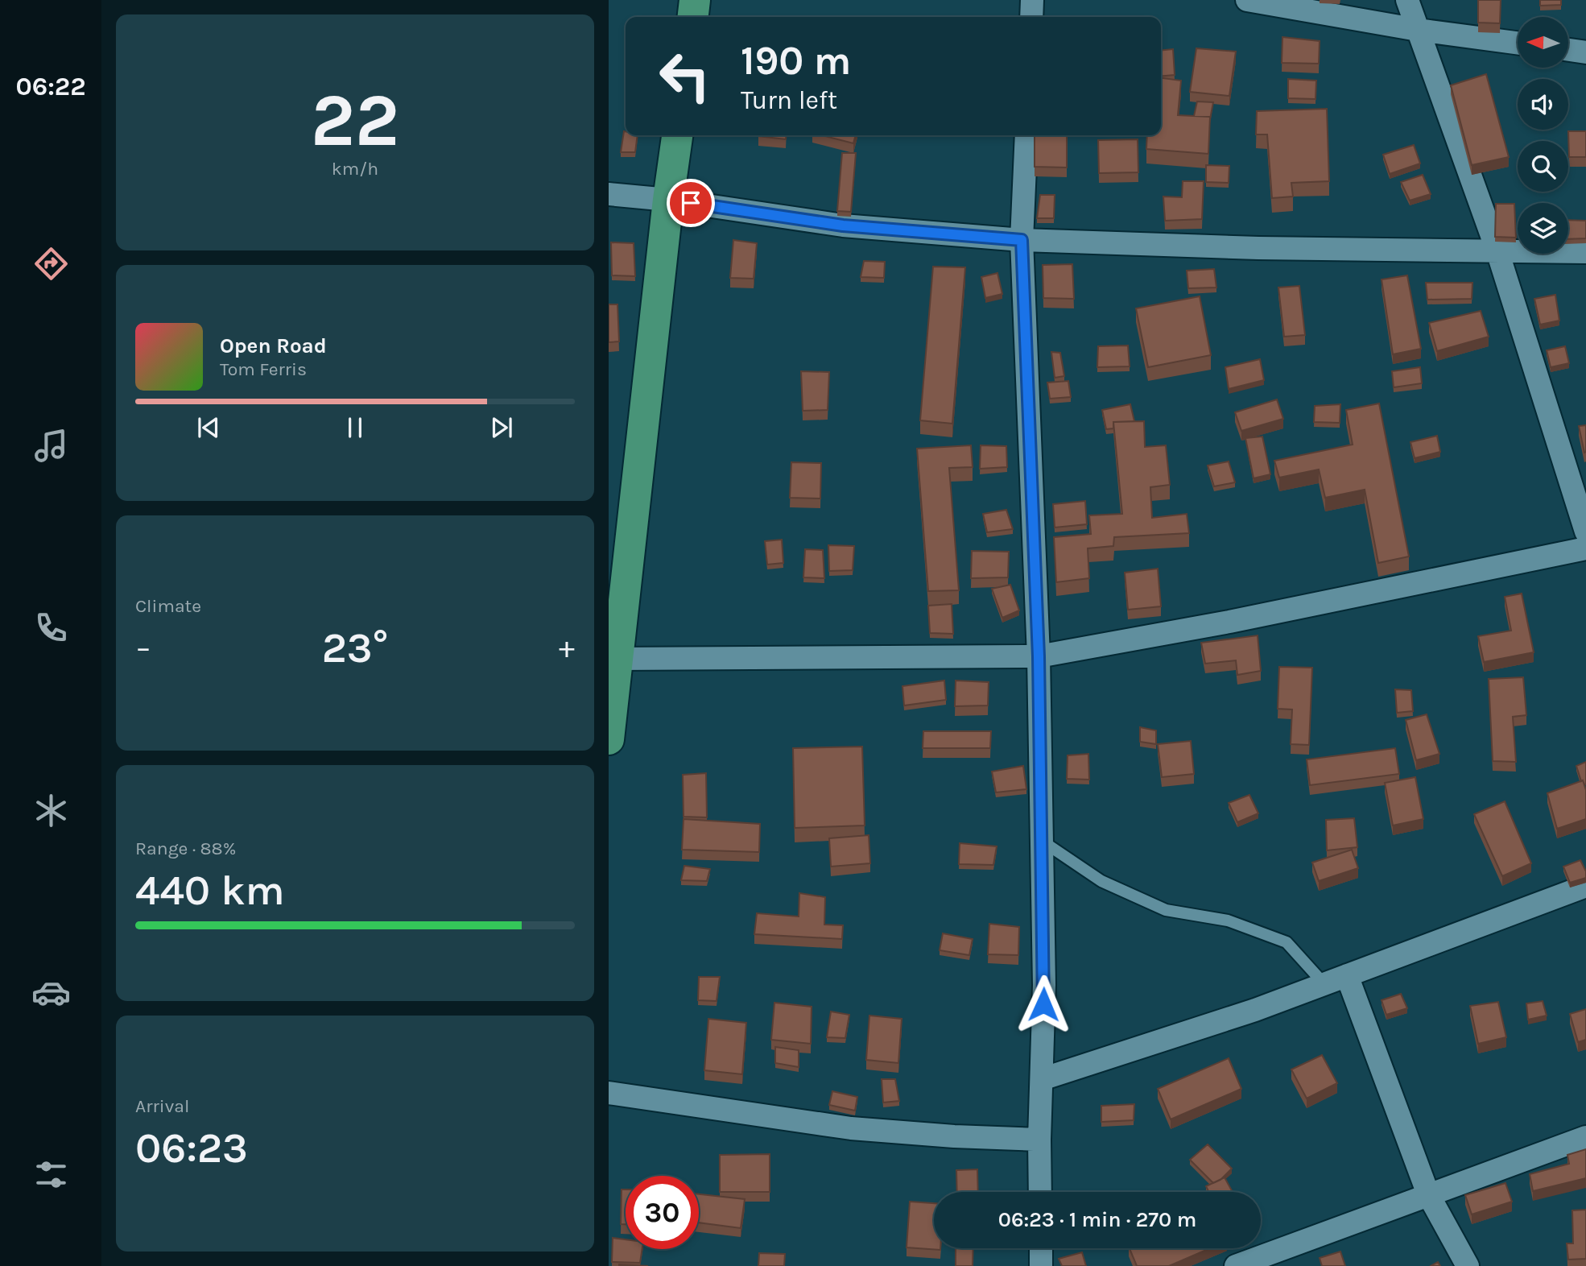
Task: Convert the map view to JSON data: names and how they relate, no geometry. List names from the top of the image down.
{
  "north": "left",
  "page": {
    "tabs": "06:22",
    "tile": [
      ["22", "km/h"],
      "Climate",
      ["Range · 88%", "440 km"],
      ["Arrival", "06:23"]
    ],
    "turn": ["190 m", "Turn left"],
    "song": ["Open Road", "Tom Ferris"],
    "heat": ["−", "23°", "+"],
    "limit": "30",
    "trip": "06:23 · 1 min · 270 m"
  }
}
